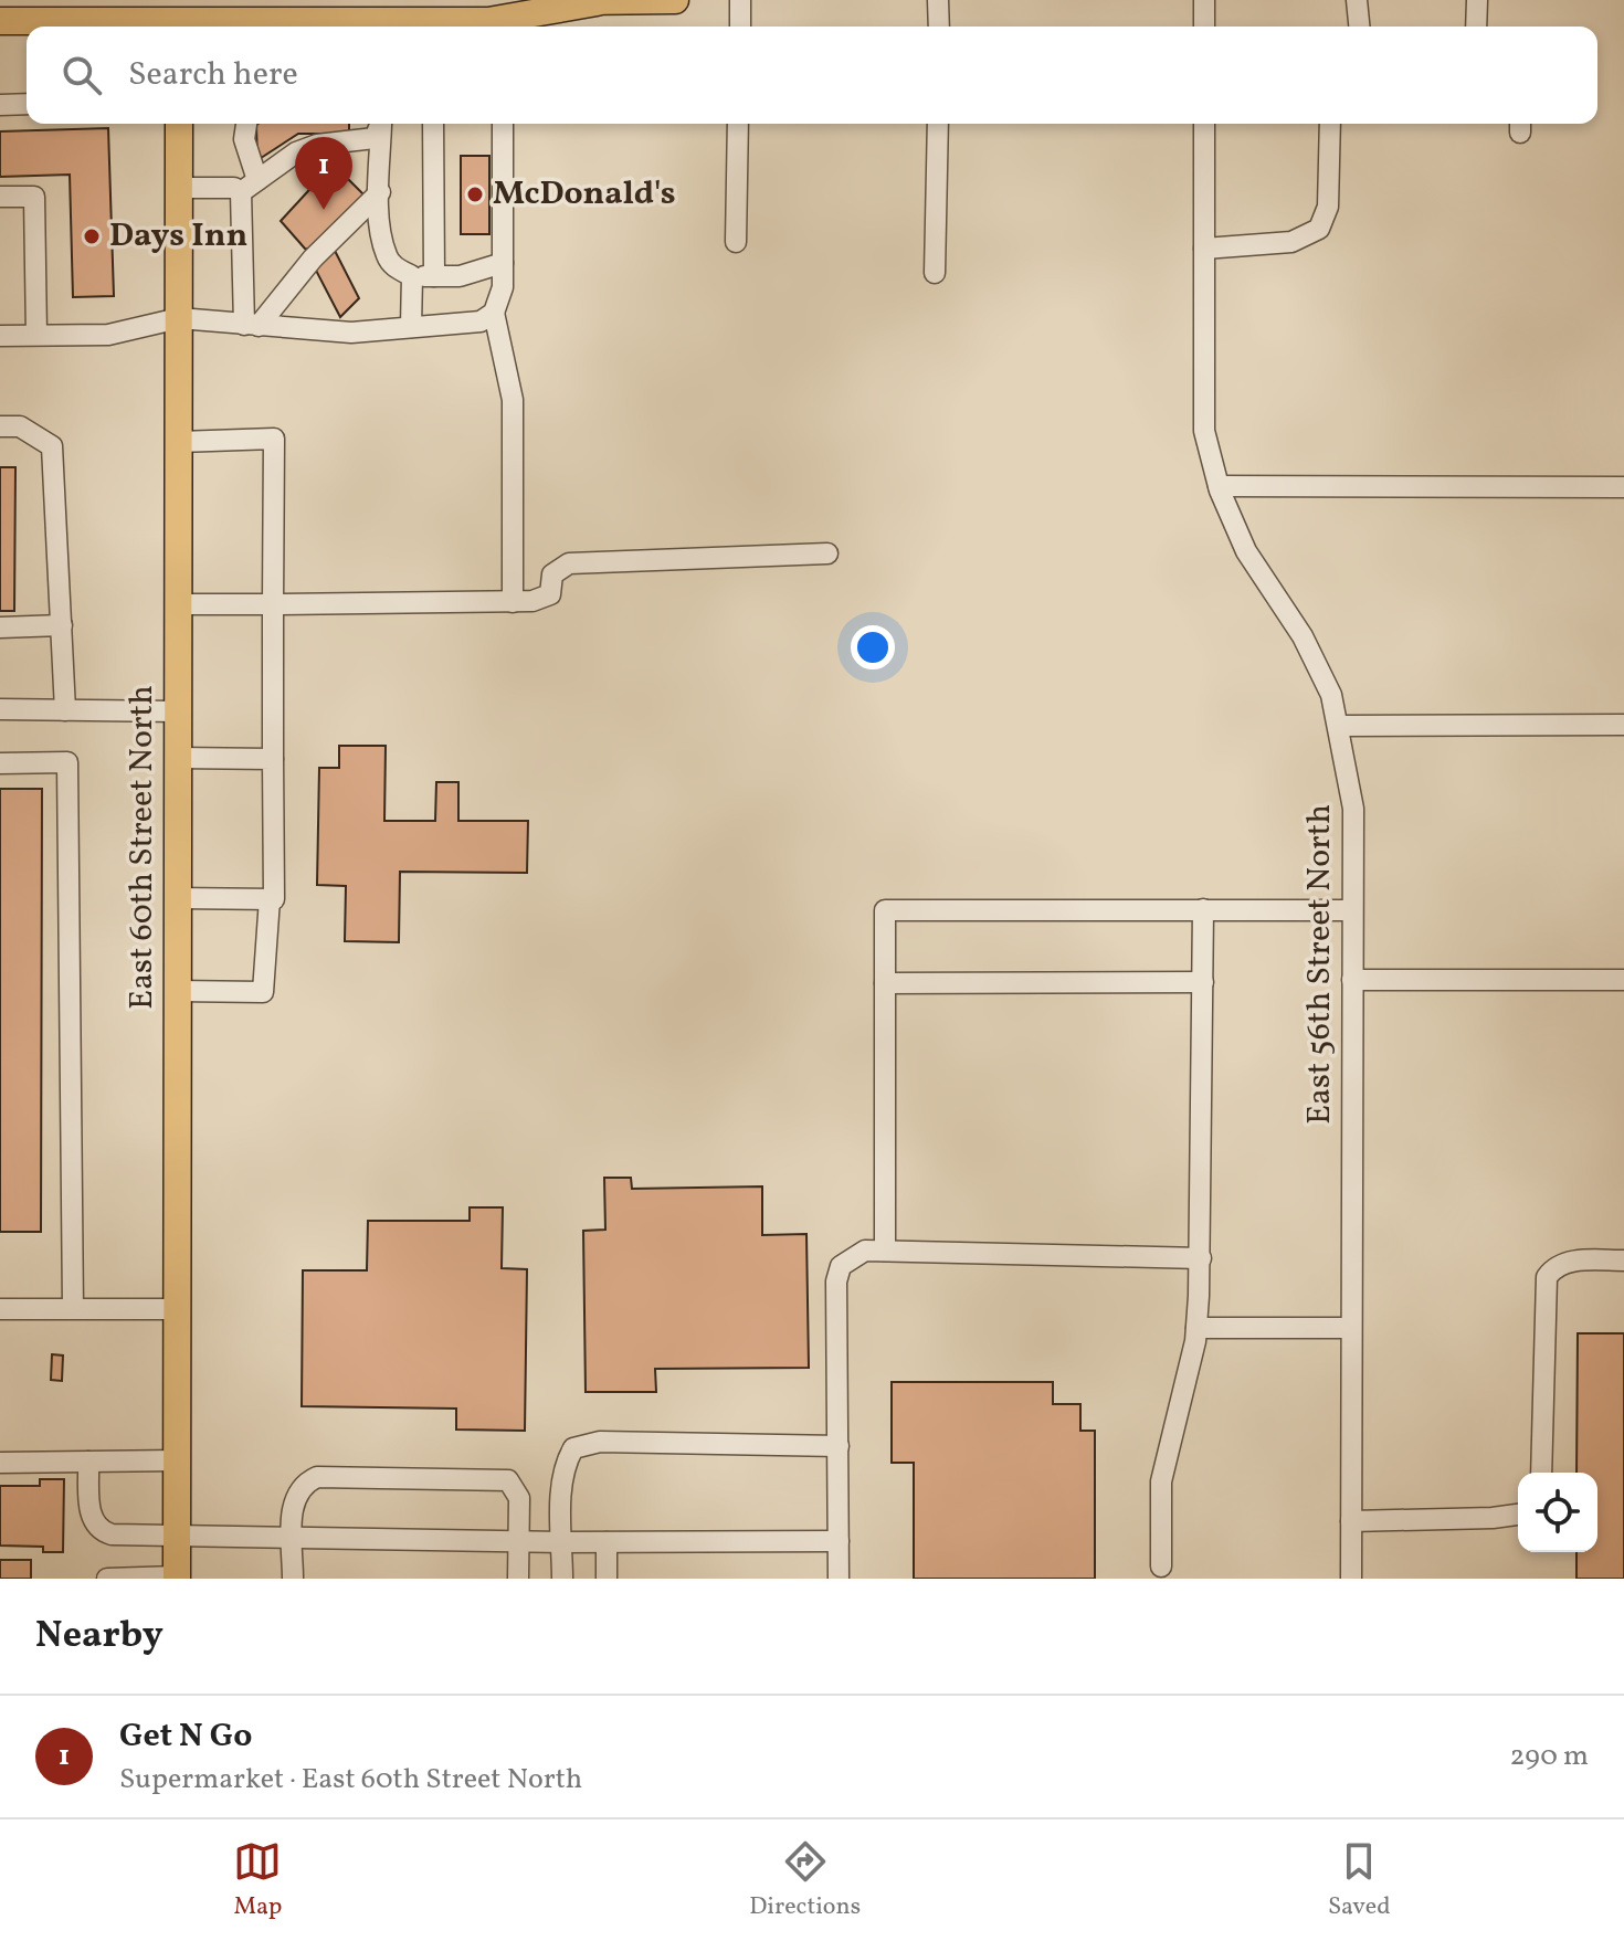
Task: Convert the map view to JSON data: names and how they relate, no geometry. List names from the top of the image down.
{
  "streets": {
    "main road": ["East 60th Street North"],
    "street": ["East 56th Street North"]
  },
  "places": ["McDonald's", "Days Inn"],
  "page": {
    "search": "Search here",
    "pins": "1",
    "heading": "Nearby",
    "list": [
      {
        "mark": "1",
        "name": "Get N Go",
        "note": "Supermarket · East 60th Street North",
        "value": "290 m"
      }
    ],
    "nav": ["Map", "Directions", "Saved"]
  }
}
